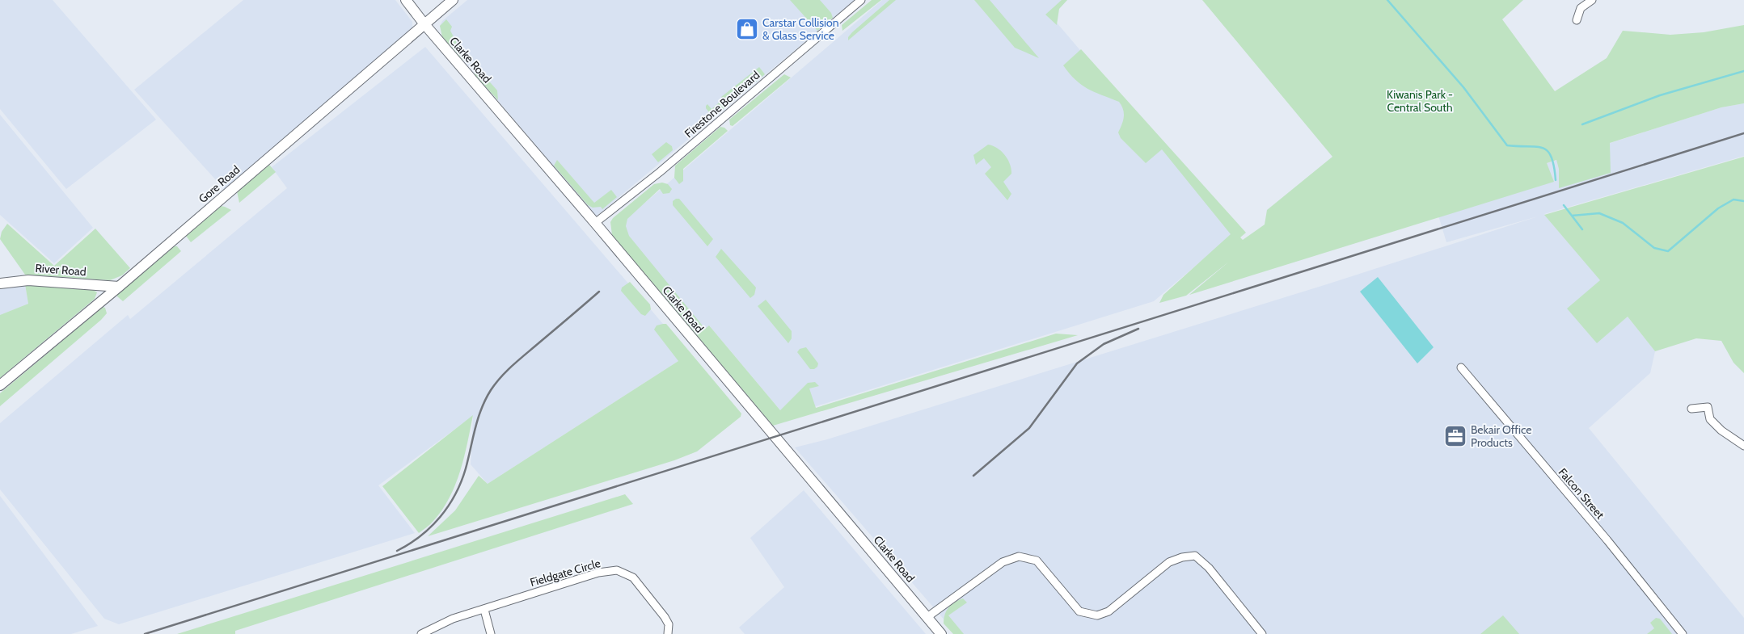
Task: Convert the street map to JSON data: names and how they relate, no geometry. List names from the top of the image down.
{
  "streets": {
    "main road": ["Clarke Road", "Gore Road", "River Road"],
    "street": ["Firestone Boulevard", "Falcon Street", "Fieldgate Circle"]
  },
  "crossings": [
    ["Clarke Road", "Firestone Boulevard"],
    ["Clarke Road", "Gore Road"],
    ["Gore Road", "River Road"]
  ],
  "parks": ["Kiwanis Park - Central South"],
  "places": {
    "shop": ["Carstar Collision & Glass Service"],
    "office": ["Bekair Office Products"]
  }
}
